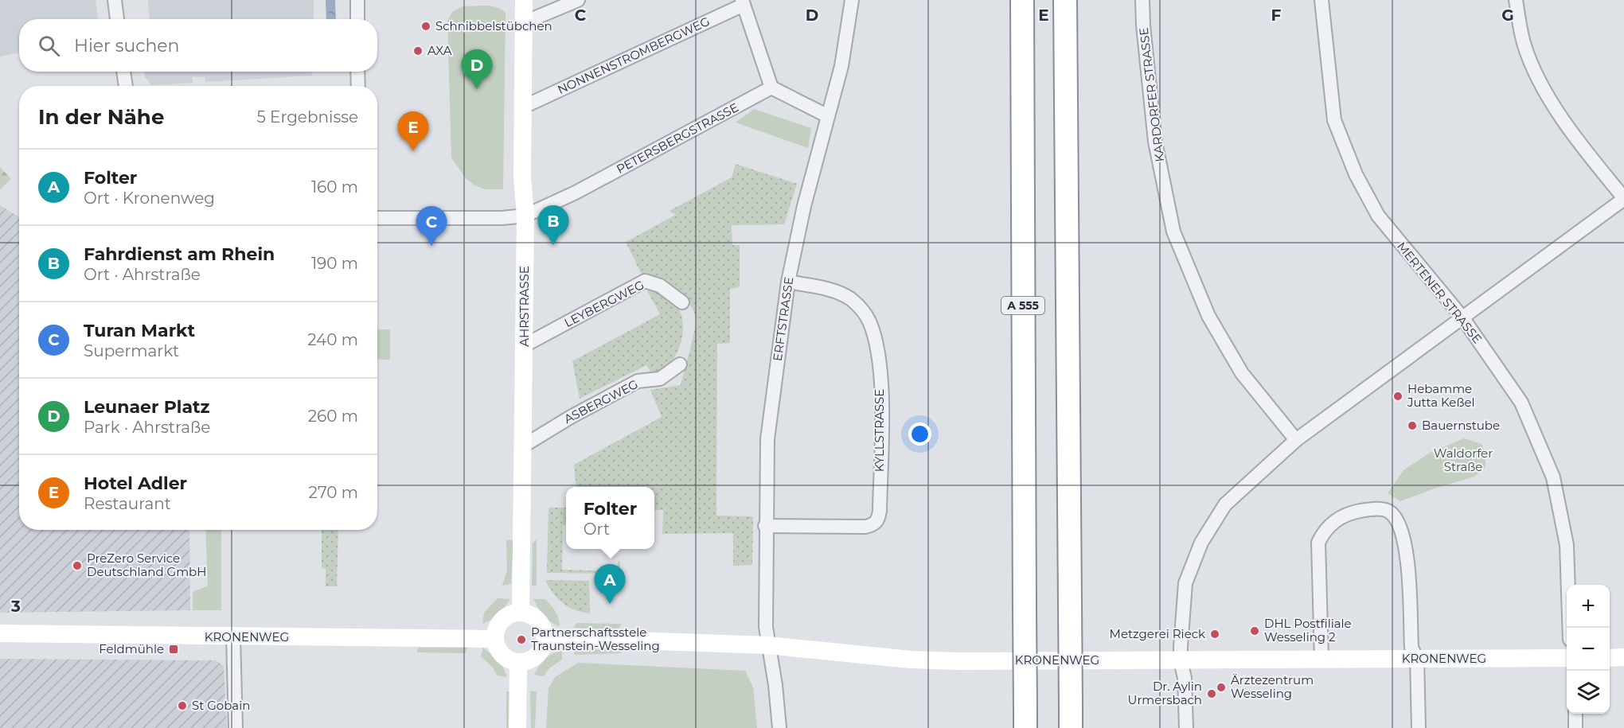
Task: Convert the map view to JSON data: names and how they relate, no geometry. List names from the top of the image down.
{
  "streets": {
    "highway": ["A 555"],
    "street": [
      "NONNENSTROMBERGWEG",
      "KARDORFER STRASSE",
      "PETERSBERGSTRASSE",
      "MERTENER STRASSE",
      "LEYBERGWEG",
      "AHRSTRASSE",
      "ERFTSTRASSE",
      "ASBERGWEG",
      "KYLLSTRASSE",
      "KRONENWEG"
    ]
  },
  "crossings": [
    ["NONNENSTROMBERGWEG", "AHRSTRASSE"],
    ["PETERSBERGSTRASSE", "AHRSTRASSE"],
    ["LEYBERGWEG", "AHRSTRASSE"],
    ["AHRSTRASSE", "ASBERGWEG"],
    ["AHRSTRASSE", "KRONENWEG"],
    ["ERFTSTRASSE", "KYLLSTRASSE"],
    ["ERFTSTRASSE", "KRONENWEG"]
  ],
  "parks": ["Waldorfer Straße"],
  "places": {
    "other": [
      "Schnibbelstübchen",
      "AXA",
      "Hebamme Jutta Keßel",
      "Bauernstube",
      "PreZero Service Deutschland GmbH",
      "DHL Postfiliale Wesseling 2",
      "Metzgerei Rieck",
      "Partnerschaftsstele Traunstein-Wesseling",
      "Ärztezentrum Wesseling",
      "Dr. Aylin Urmersbach",
      "St Gobain"
    ],
    "transit": ["Feldmühle"]
  },
  "page": {
    "search": "Hier suchen",
    "pins": [
      "D",
      "E",
      "B",
      "C",
      "A"
    ],
    "heading": ["In der Nähe", "5 Ergebnisse"],
    "list": [
      {
        "mark": "A",
        "name": "Folter",
        "note": "Ort · Kronenweg",
        "value": "160 m"
      },
      {
        "mark": "B",
        "name": "Fahrdienst am Rhein",
        "note": "Ort · Ahrstraße",
        "value": "190 m"
      },
      {
        "mark": "C",
        "name": "Turan Markt",
        "note": "Supermarkt",
        "value": "240 m"
      },
      {
        "mark": "D",
        "name": "Leunaer Platz",
        "note": "Park · Ahrstraße",
        "value": "260 m"
      },
      {
        "mark": "E",
        "name": "Hotel Adler",
        "note": "Restaurant",
        "value": "270 m"
      }
    ],
    "popup": ["Folter", "Ort"],
    "map_buttons": ["+", "−"]
  },
  "grid": {
    "columns": [
      "C",
      "D",
      "E",
      "F",
      "G"
    ],
    "rows": ["3"]
  }
}
